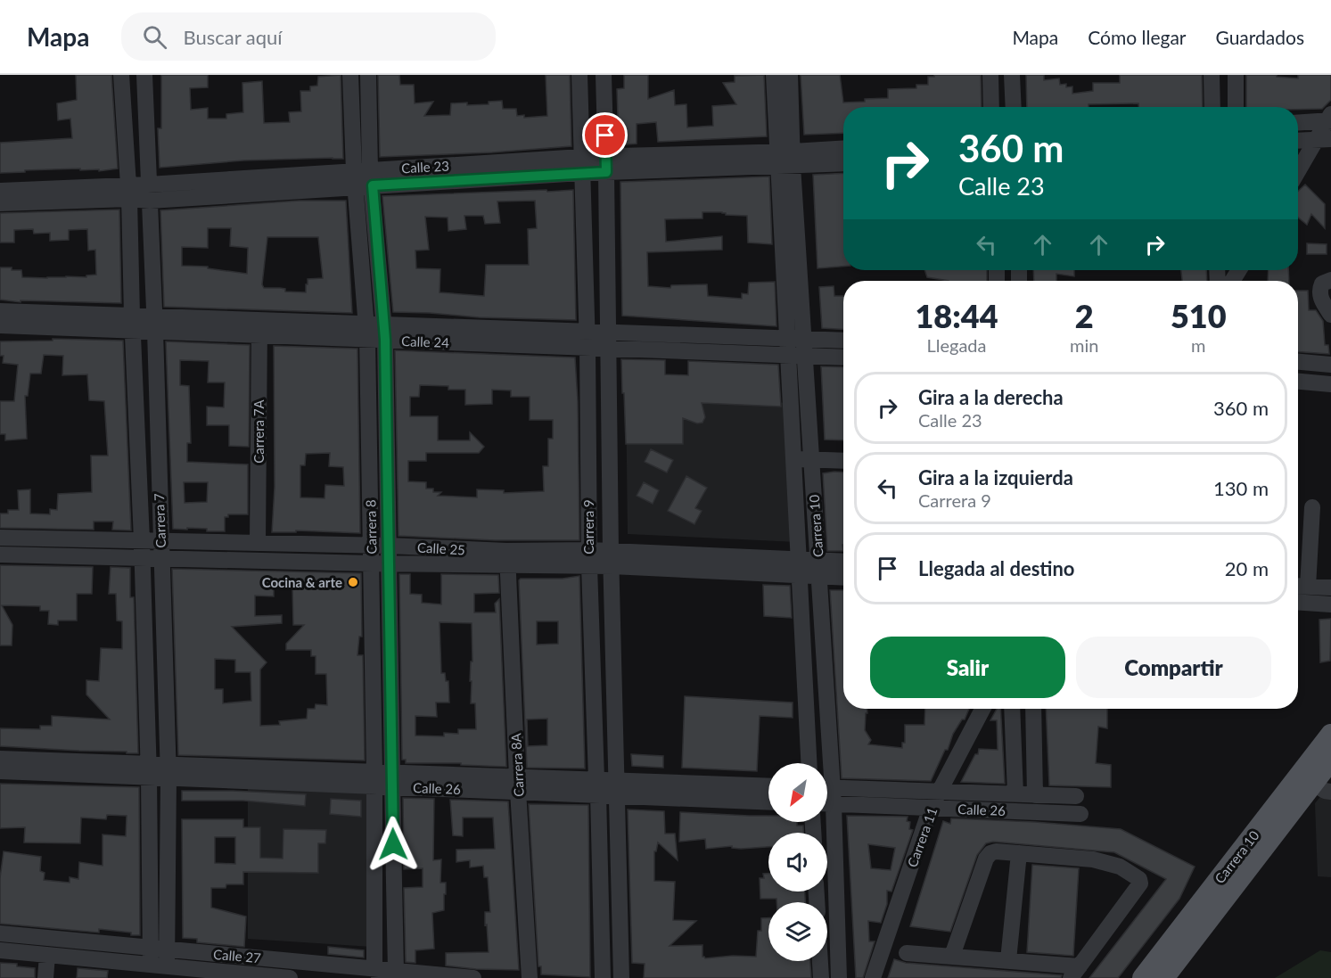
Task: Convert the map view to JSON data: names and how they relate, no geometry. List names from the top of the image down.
{
  "streets": {
    "main road": ["Carrera 10"],
    "street": [
      "Calle 23",
      "Calle 24",
      "Carrera 7A",
      "Carrera 7",
      "Carrera 8",
      "Carrera 9",
      "Calle 25",
      "Carrera 8A",
      "Calle 26",
      "Carrera 11",
      "Calle 27"
    ]
  },
  "crossings": [
    ["Calle 23", "Carrera 7"],
    ["Calle 23", "Carrera 10"],
    ["Calle 23", "Carrera 8"],
    ["Calle 23", "Carrera 9"],
    ["Calle 24", "Carrera 7A"],
    ["Calle 24", "Carrera 7"],
    ["Calle 24", "Carrera 10"],
    ["Calle 24", "Carrera 8"],
    ["Calle 24", "Carrera 9"],
    ["Carrera 7A", "Calle 25"],
    ["Carrera 7", "Calle 25"],
    ["Carrera 7", "Calle 26"],
    ["Carrera 7", "Calle 27"],
    ["Carrera 10", "Calle 25"],
    ["Carrera 8", "Calle 25"],
    ["Carrera 8", "Calle 26"],
    ["Carrera 8", "Calle 27"],
    ["Carrera 9", "Calle 25"],
    ["Carrera 9", "Calle 26"],
    ["Calle 25", "Carrera 8A"],
    ["Carrera 8A", "Calle 26"],
    ["Calle 26", "Carrera 11"]
  ],
  "places": ["Cocina & arte"],
  "north": "bottom left",
  "page": {
    "header": "Mapa",
    "search": "Buscar aquí",
    "nav": ["Mapa", "Cómo llegar", "Guardados"],
    "turn": ["360 m", "Calle 23"],
    "eta": [
      "18:44",
      "Llegada",
      "2",
      "min",
      "510",
      "m"
    ],
    "list": [
      {
        "name": "Gira a la derecha",
        "note": "Calle 23",
        "value": "360 m"
      },
      {
        "name": "Gira a la izquierda",
        "note": "Carrera 9",
        "value": "130 m"
      },
      {
        "name": "Llegada al destino",
        "value": "20 m"
      }
    ],
    "buttons": ["Salir", "Compartir"]
  }
}
